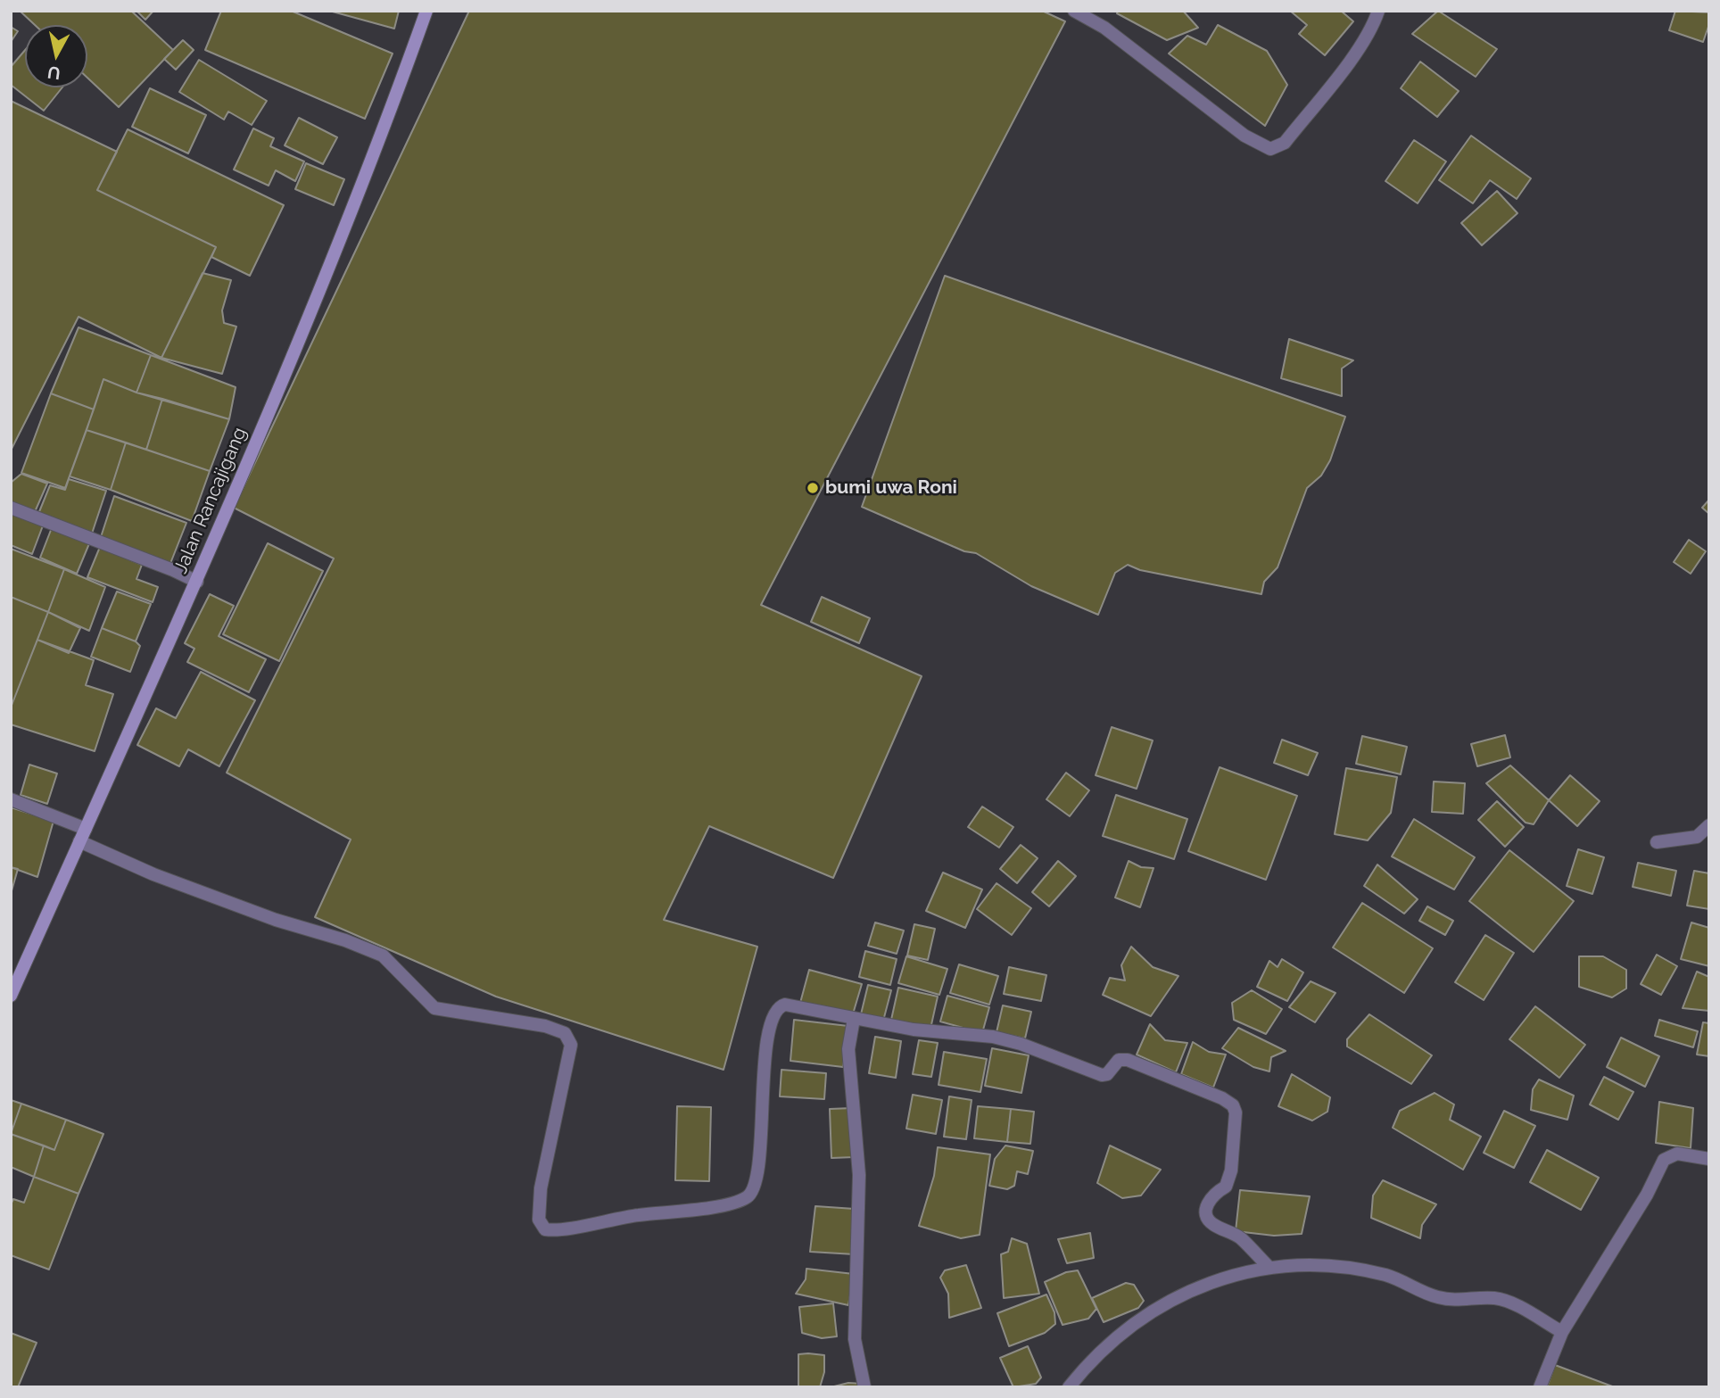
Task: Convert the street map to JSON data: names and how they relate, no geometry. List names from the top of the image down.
{
  "streets": {
    "main road": ["Jalan Rancajigang"]
  },
  "places": ["bumi uwa Roni"],
  "north": "bottom"
}
